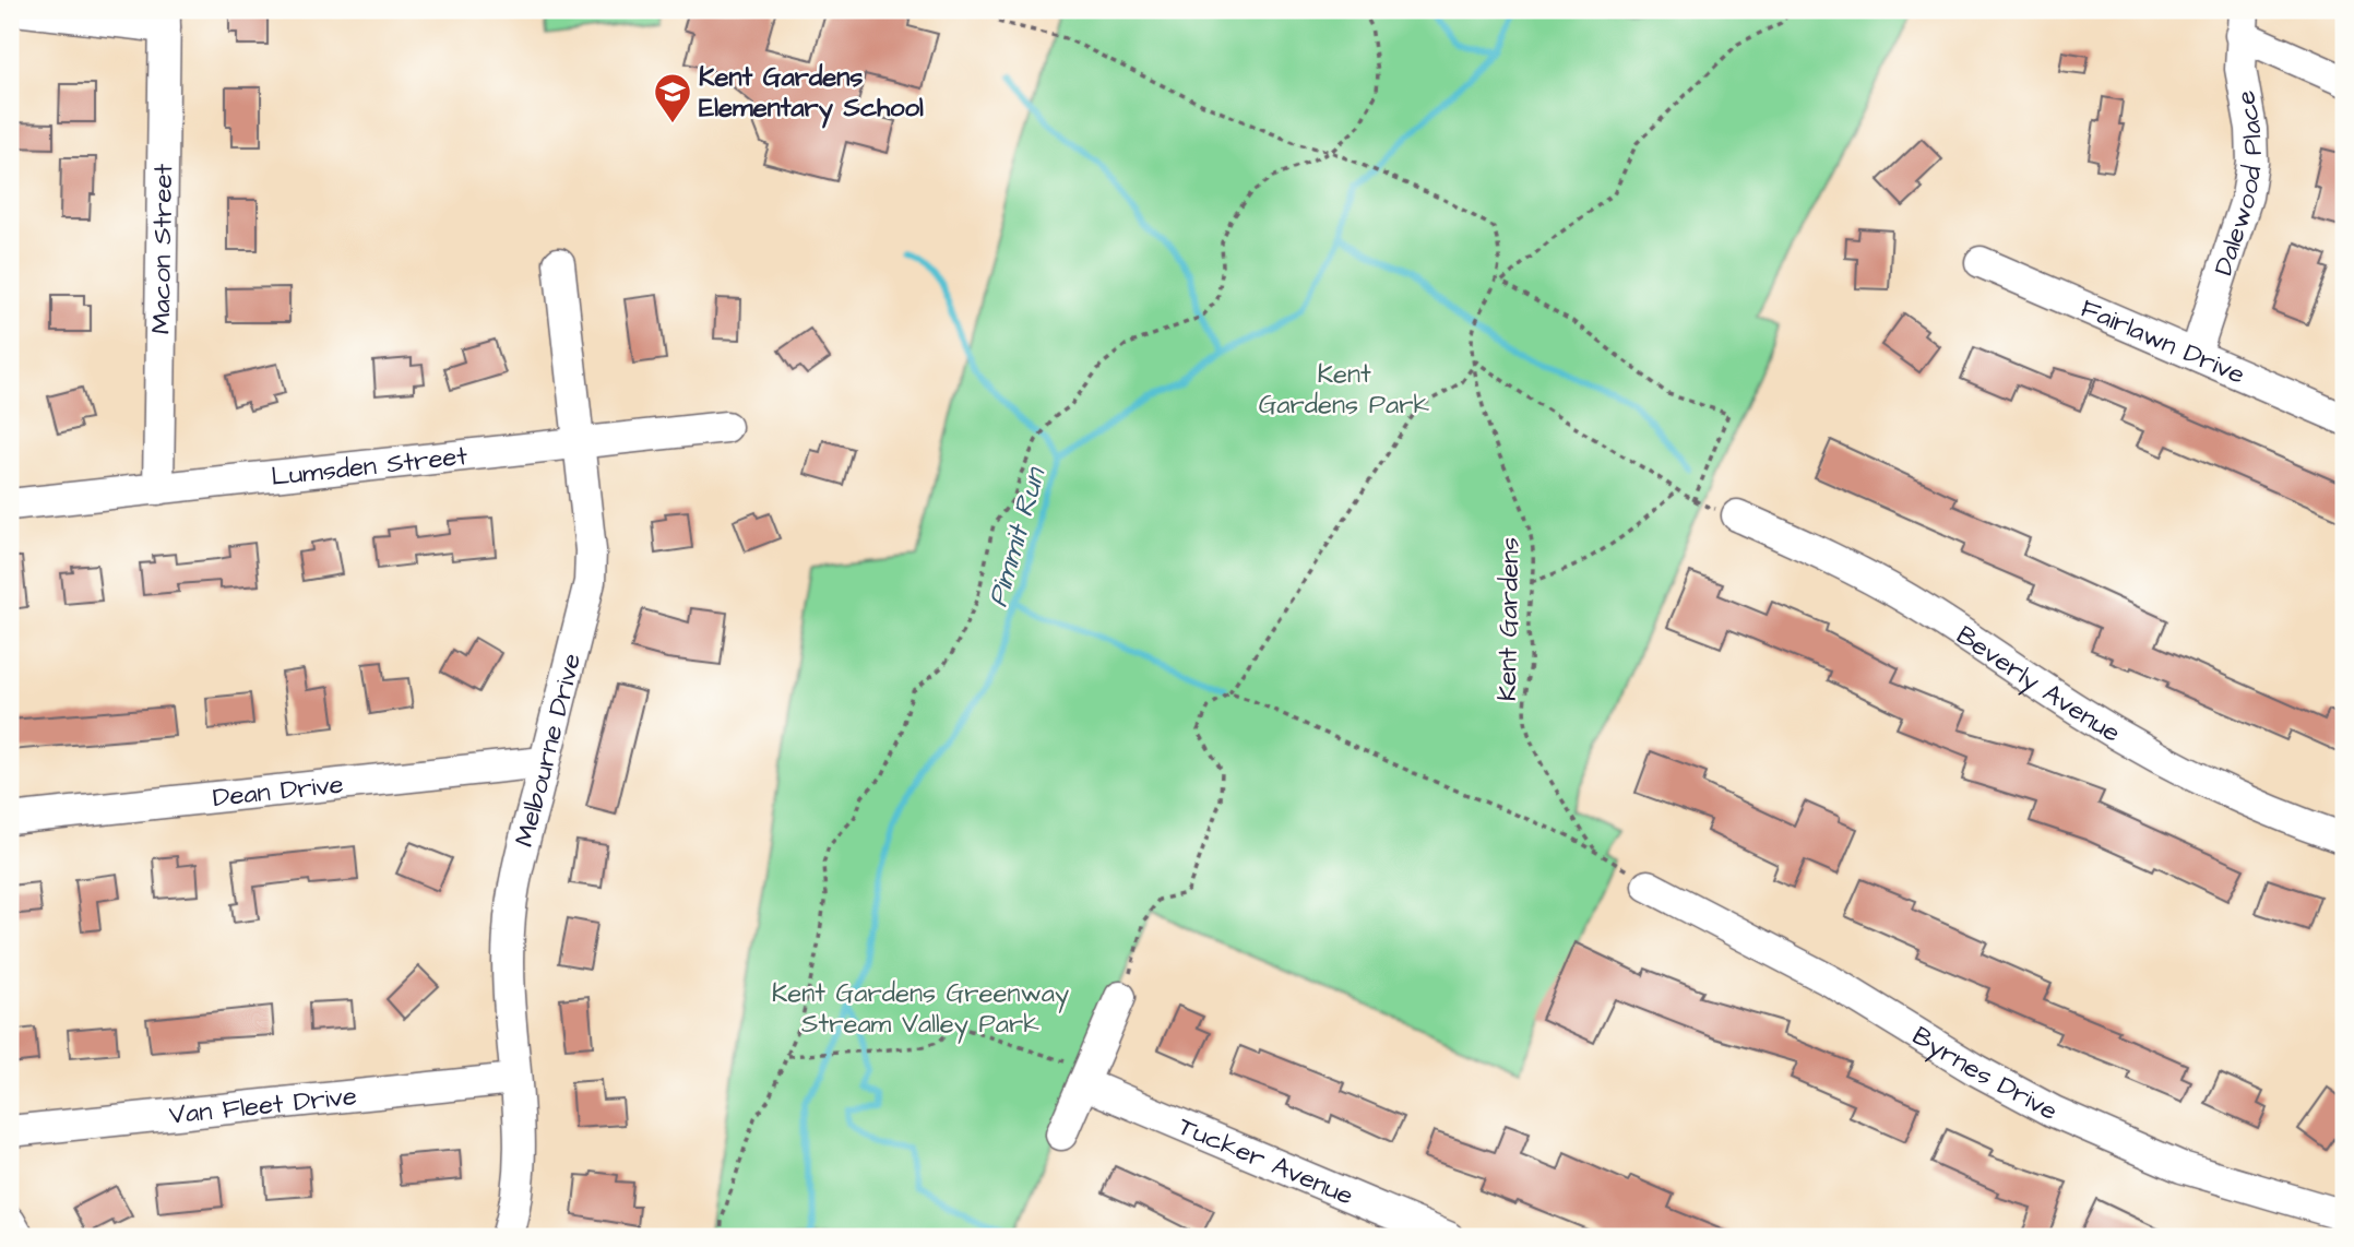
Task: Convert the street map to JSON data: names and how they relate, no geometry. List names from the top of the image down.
{
  "streets": {
    "street": [
      "Dalewood Place",
      "Macon Street",
      "Fairlawn Drive",
      "Lumsden Street",
      "Beverly Avenue",
      "Melbourne Drive",
      "Dean Drive",
      "Byrnes Drive",
      "Van Fleet Drive",
      "Tucker Avenue"
    ],
    "path": ["Kent Gardens"]
  },
  "crossings": [
    ["Dalewood Place", "Fairlawn Drive"],
    ["Macon Street", "Lumsden Street"],
    ["Lumsden Street", "Melbourne Drive"],
    ["Kent Gardens", "Byrnes Drive"],
    ["Melbourne Drive", "Dean Drive"],
    ["Melbourne Drive", "Van Fleet Drive"]
  ],
  "water": ["Pimmit Run"],
  "parks": ["Kent Gardens Park", "Kent Gardens Greenway Stream Valley Park"],
  "places": {
    "school or university": ["Kent Gardens Elementary School"]
  }
}
